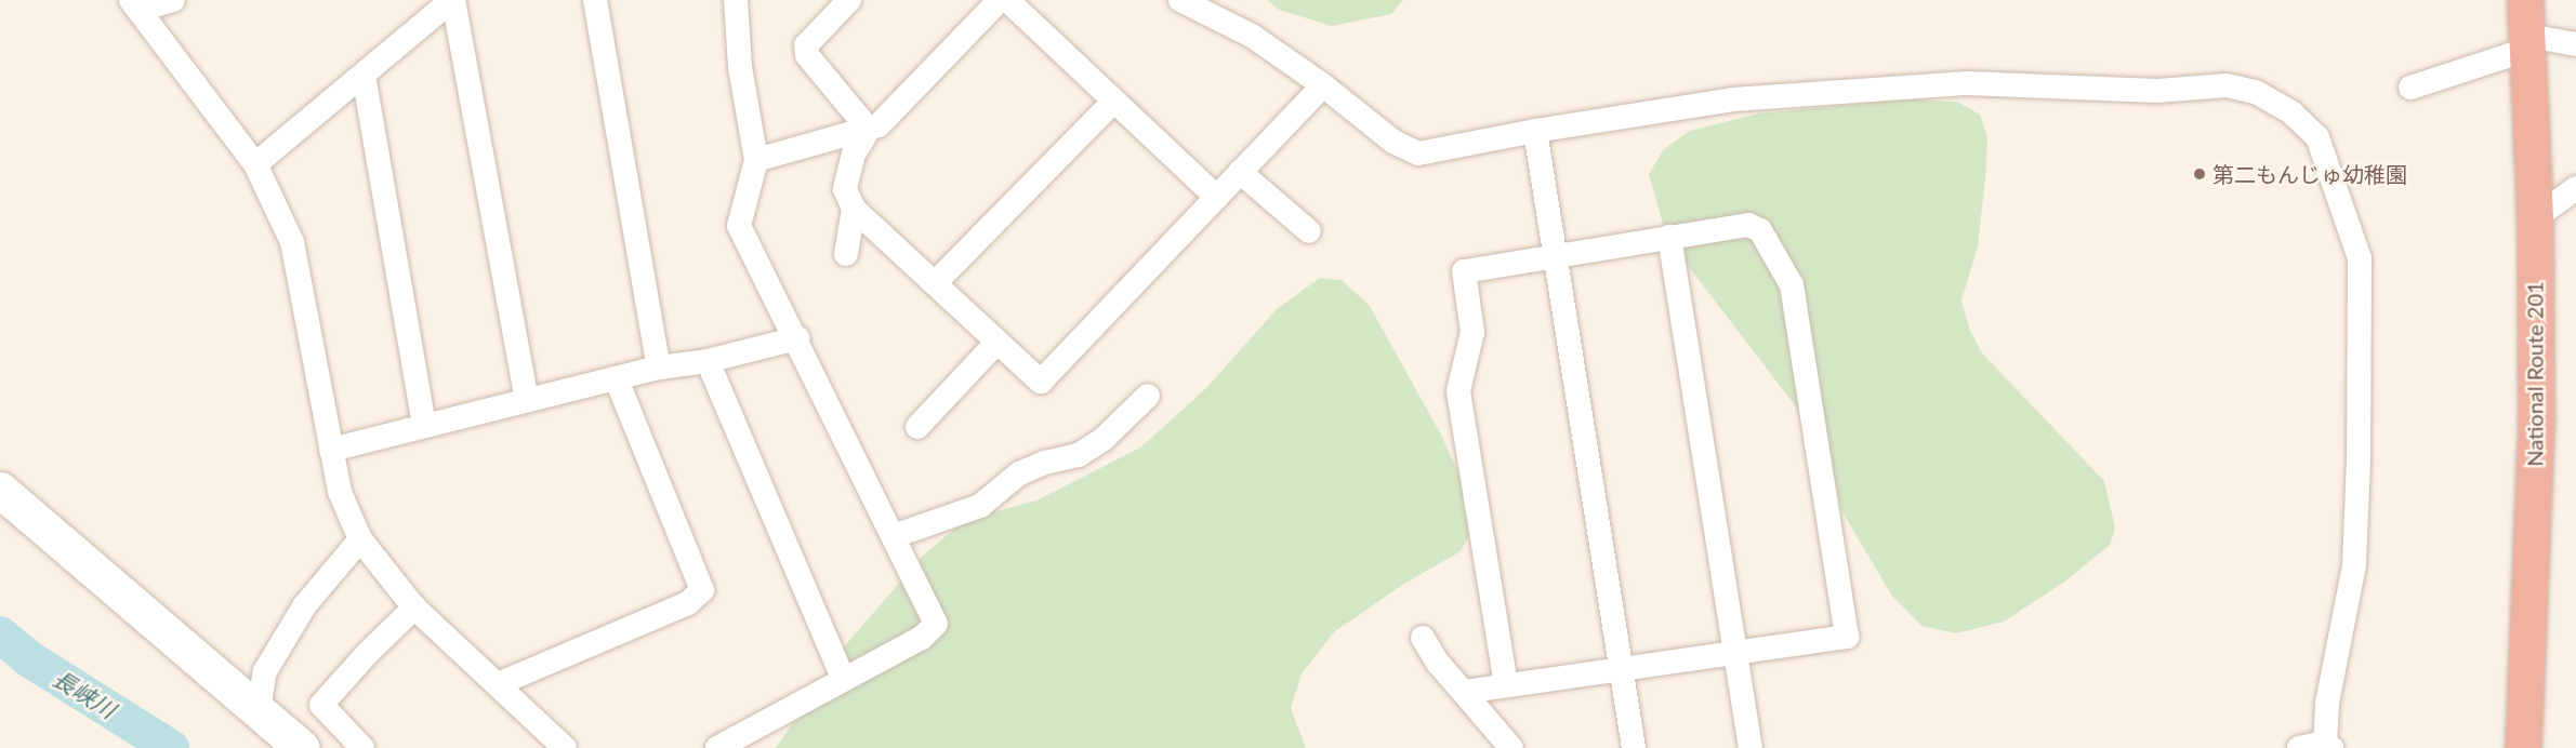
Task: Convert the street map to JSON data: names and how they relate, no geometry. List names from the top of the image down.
{
  "streets": {
    "highway": ["National Route 201"]
  },
  "water": ["長峡川"],
  "places": ["第二もんじゅ幼稚園"]
}
